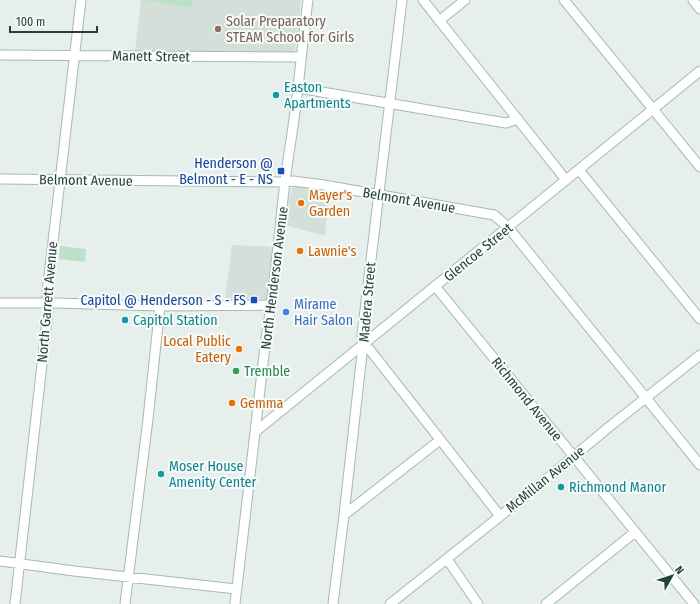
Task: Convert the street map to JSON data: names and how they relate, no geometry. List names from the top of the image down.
{
  "streets": {
    "street": [
      "Manett Street",
      "Belmont Avenue",
      "Glencoe Street",
      "North Henderson Avenue",
      "North Garrett Avenue",
      "Madera Street",
      "Richmond Avenue",
      "McMillan Avenue"
    ]
  },
  "crossings": [
    ["Manett Street", "North Henderson Avenue"],
    ["Manett Street", "North Garrett Avenue"],
    ["Belmont Avenue", "Glencoe Street"],
    ["Belmont Avenue", "North Henderson Avenue"],
    ["Belmont Avenue", "North Garrett Avenue"],
    ["Belmont Avenue", "Madera Street"],
    ["Belmont Avenue", "McMillan Avenue"],
    ["Glencoe Street", "North Henderson Avenue"],
    ["Glencoe Street", "Madera Street"],
    ["Glencoe Street", "Richmond Avenue"],
    ["Richmond Avenue", "McMillan Avenue"]
  ],
  "places": {
    "other": [
      "Solar Preparatory STEAM School for Girls",
      "Easton Apartments",
      "Mayer's Garden",
      "Lawnie's",
      "Mirame Hair Salon",
      "Capitol Station",
      "Local Public Eatery",
      "Tremble",
      "Gemma",
      "Moser House Amenity Center",
      "Richmond Manor"
    ],
    "transit": ["Henderson @ Belmont - E - NS", "Capitol @ Henderson - S - FS"]
  },
  "scale_bar": "100 m",
  "north": "top right"
}
